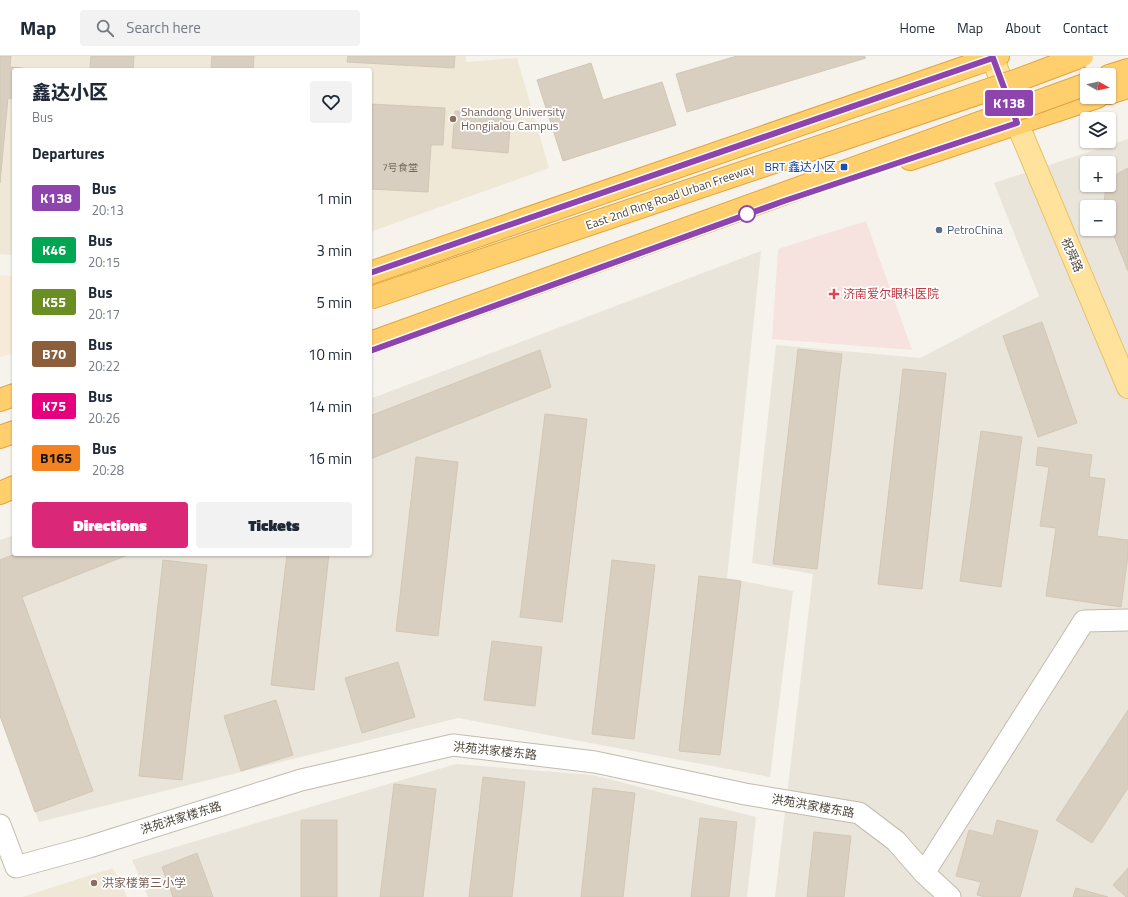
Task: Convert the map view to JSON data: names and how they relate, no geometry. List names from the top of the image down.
{
  "streets": {
    "highway": ["East 2nd Ring Road Urban Freeway"],
    "main road": ["祝舜路"],
    "street": ["洪苑洪家楼东路"]
  },
  "places": {
    "other": ["Shandong University Hongjialou Campus", "PetroChina", "洪家楼第三小学"],
    "transit": ["BRT 鑫达小区"],
    "health": ["济南爱尔眼科医院"]
  },
  "lines": ["bus line K138"],
  "house_numbers": ["7号食堂"],
  "north": "right",
  "page": {
    "header": "Map",
    "search": "Search here",
    "nav": [
      "Home",
      "Map",
      "About",
      "Contact"
    ],
    "on_map": "K138",
    "map_buttons": ["+", "−"],
    "heading": [
      ["鑫达小区", "Bus"],
      "Departures"
    ],
    "list": [
      {
        "mark": "K138",
        "name": "Bus",
        "note": "20:13",
        "value": "1 min"
      },
      {
        "mark": "K46",
        "name": "Bus",
        "note": "20:15",
        "value": "3 min"
      },
      {
        "mark": "K55",
        "name": "Bus",
        "note": "20:17",
        "value": "5 min"
      },
      {
        "mark": "B70",
        "name": "Bus",
        "note": "20:22",
        "value": "10 min"
      },
      {
        "mark": "K75",
        "name": "Bus",
        "note": "20:26",
        "value": "14 min"
      },
      {
        "mark": "B165",
        "name": "Bus",
        "note": "20:28",
        "value": "16 min"
      }
    ],
    "buttons": ["Directions", "Tickets"]
  }
}
